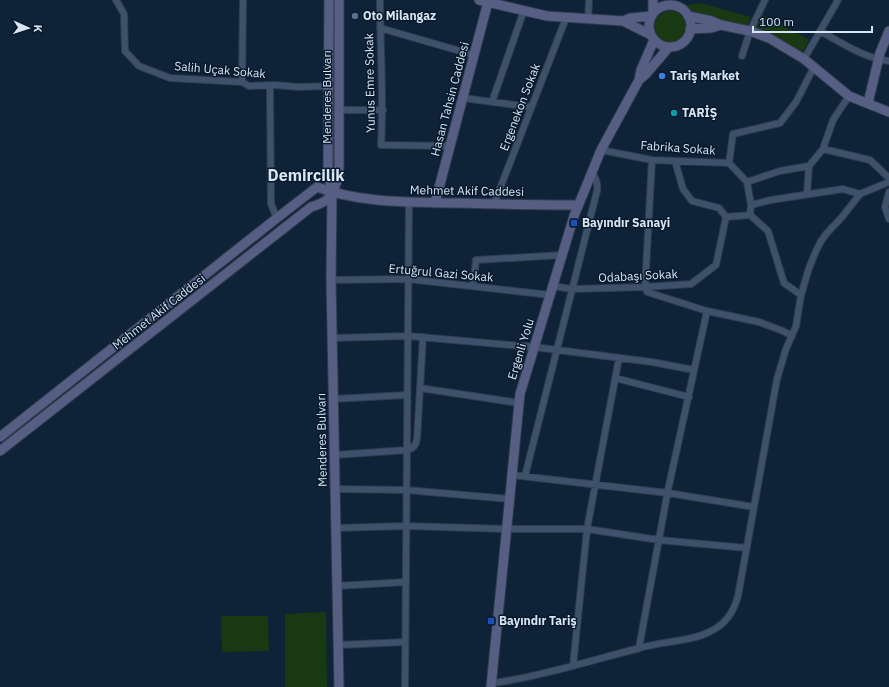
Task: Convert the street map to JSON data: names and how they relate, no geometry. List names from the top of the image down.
{
  "streets": {
    "street": [
      "Salih Uçak Sokak",
      "Yunus Emre Sokak",
      "Menderes Bulvarı",
      "Hasan Tahsin Caddesi",
      "Ergenekon Sokak",
      "Fabrika Sokak",
      "Mehmet Akif Caddesi",
      "Ertuğrul Gazi Sokak",
      "Odabaşı Sokak",
      "Ergenli Yolu"
    ]
  },
  "crossings": [
    ["Salih Uçak Sokak", "Menderes Bulvarı"],
    ["Yunus Emre Sokak", "Hasan Tahsin Caddesi"],
    ["Menderes Bulvarı", "Mehmet Akif Caddesi"],
    ["Menderes Bulvarı", "Ertuğrul Gazi Sokak"],
    ["Hasan Tahsin Caddesi", "Mehmet Akif Caddesi"],
    ["Ergenekon Sokak", "Mehmet Akif Caddesi"],
    ["Fabrika Sokak", "Ergenli Yolu"],
    ["Mehmet Akif Caddesi", "Ergenli Yolu"],
    ["Ertuğrul Gazi Sokak", "Odabaşı Sokak"],
    ["Ertuğrul Gazi Sokak", "Ergenli Yolu"],
    ["Odabaşı Sokak", "Ergenli Yolu"]
  ],
  "districts": ["Demircilik"],
  "places": {
    "other": ["Oto Milangaz", "Tariş Market", "TARİŞ"],
    "transit": ["Bayındır Sanayi", "Bayındır Tariş"]
  },
  "scale_bar": "100 m",
  "north": "right"
}
